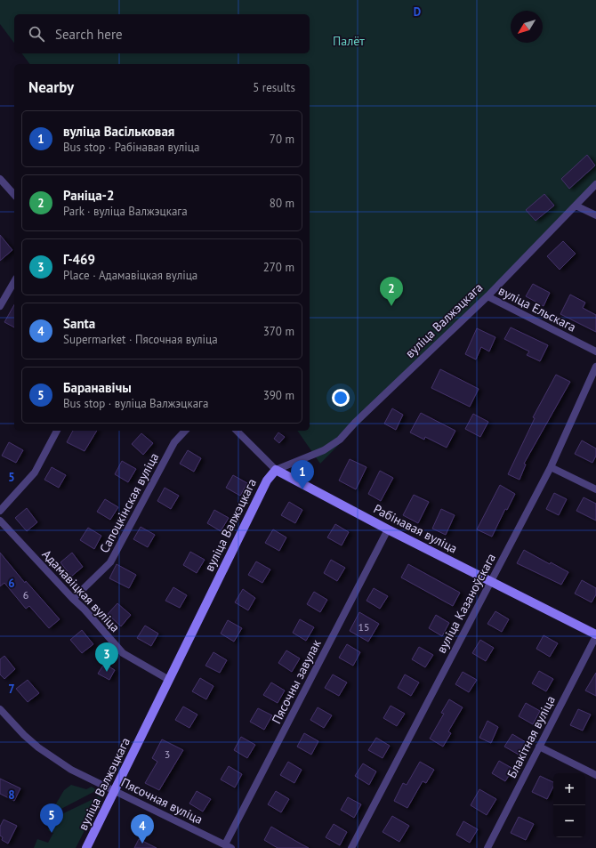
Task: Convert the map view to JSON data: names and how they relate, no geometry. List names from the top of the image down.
{
  "streets": {
    "street": [
      "вуліца Ельскага",
      "вуліца Валжэцкага",
      "Сапоцкінская вуліца",
      "Рабінавая вуліца",
      "Адамавіцкая вуліца",
      "вуліца Казаноўскага",
      "Пясочны завулак",
      "Блакітная вуліца",
      "Пясочная вуліца"
    ]
  },
  "crossings": [
    ["вуліца Ельскага", "вуліца Валжэцкага"],
    ["вуліца Валжэцкага", "Рабінавая вуліца"],
    ["вуліца Валжэцкага", "Адамавіцкая вуліца"],
    ["вуліца Валжэцкага", "Пясочная вуліца"],
    ["Сапоцкінская вуліца", "Адамавіцкая вуліца"],
    ["Рабінавая вуліца", "вуліца Казаноўскага"],
    ["Рабінавая вуліца", "Пясочны завулак"],
    ["Рабінавая вуліца", "Блакітная вуліца"],
    ["Пясочны завулак", "Пясочная вуліца"]
  ],
  "parks": ["Палёт"],
  "house_numbers": ["6", "15", "3"],
  "north": "bottom left",
  "page": {
    "search": "Search here",
    "heading": ["Nearby", "5 results"],
    "list": [
      {
        "mark": "1",
        "name": "вуліца Васільковая",
        "note": "Bus stop · Рабінавая вуліца",
        "value": "70 m"
      },
      {
        "mark": "2",
        "name": "Раніца-2",
        "note": "Park · вуліца Валжэцкага",
        "value": "80 m"
      },
      {
        "mark": "3",
        "name": "Г-469",
        "note": "Place · Адамавіцкая вуліца",
        "value": "270 m"
      },
      {
        "mark": "4",
        "name": "Santa",
        "note": "Supermarket · Пясочная вуліца",
        "value": "370 m"
      },
      {
        "mark": "5",
        "name": "Баранавічы",
        "note": "Bus stop · вуліца Валжэцкага",
        "value": "390 m"
      }
    ],
    "pins": [
      "2",
      "1",
      "3",
      "5",
      "4"
    ],
    "map_buttons": ["+", "−"]
  },
  "grid": {
    "columns": ["D"],
    "rows": [
      "5",
      "6",
      "7",
      "8"
    ]
  }
}
